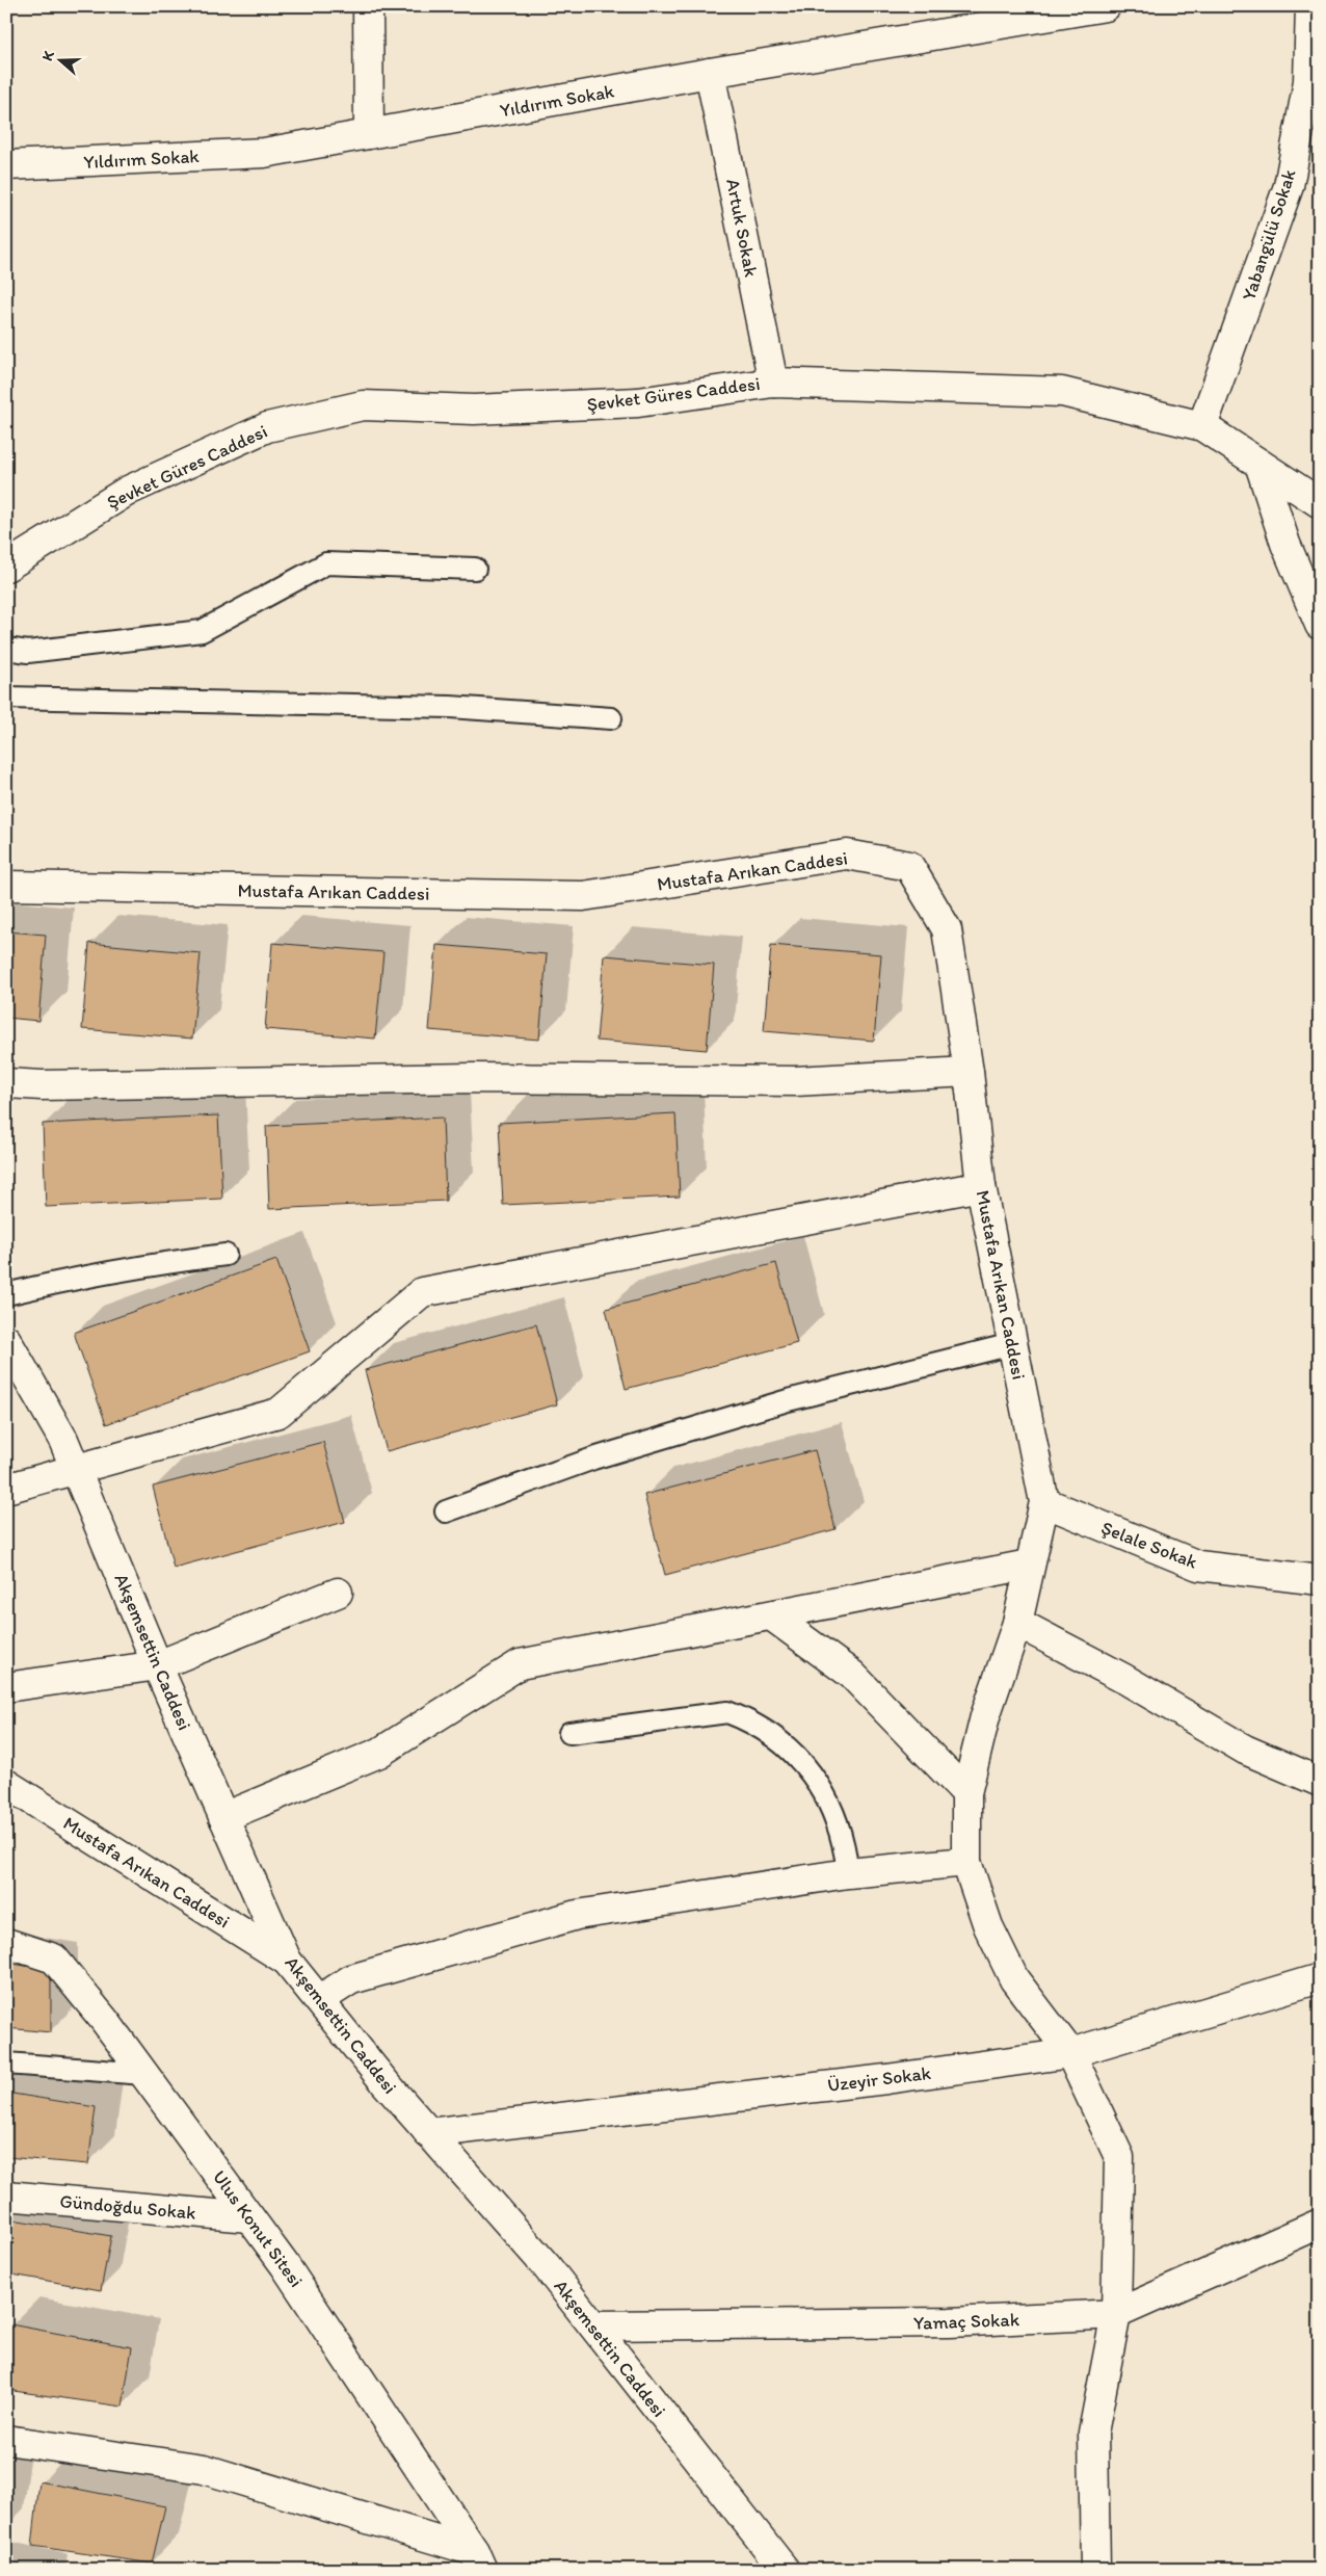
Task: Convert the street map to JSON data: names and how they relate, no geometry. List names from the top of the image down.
{
  "streets": {
    "street": [
      "Yıldırım Sokak",
      "Artuk Sokak",
      "Yabangülü Sokak",
      "Şevket Güres Caddesi",
      "Mustafa Arıkan Caddesi",
      "Şelale Sokak",
      "Akşemsettin Caddesi",
      "Üzeyir Sokak",
      "Gündoğdu Sokak",
      "Ulus Konut Sitesi",
      "Yamaç Sokak"
    ]
  },
  "crossings": [
    ["Yıldırım Sokak", "Artuk Sokak"],
    ["Artuk Sokak", "Şevket Güres Caddesi"],
    ["Yabangülü Sokak", "Şevket Güres Caddesi"],
    ["Mustafa Arıkan Caddesi", "Şelale Sokak"],
    ["Mustafa Arıkan Caddesi", "Akşemsettin Caddesi"],
    ["Mustafa Arıkan Caddesi", "Üzeyir Sokak"],
    ["Mustafa Arıkan Caddesi", "Yamaç Sokak"],
    ["Akşemsettin Caddesi", "Üzeyir Sokak"],
    ["Akşemsettin Caddesi", "Yamaç Sokak"],
    ["Gündoğdu Sokak", "Ulus Konut Sitesi"]
  ],
  "north": "left"
}
